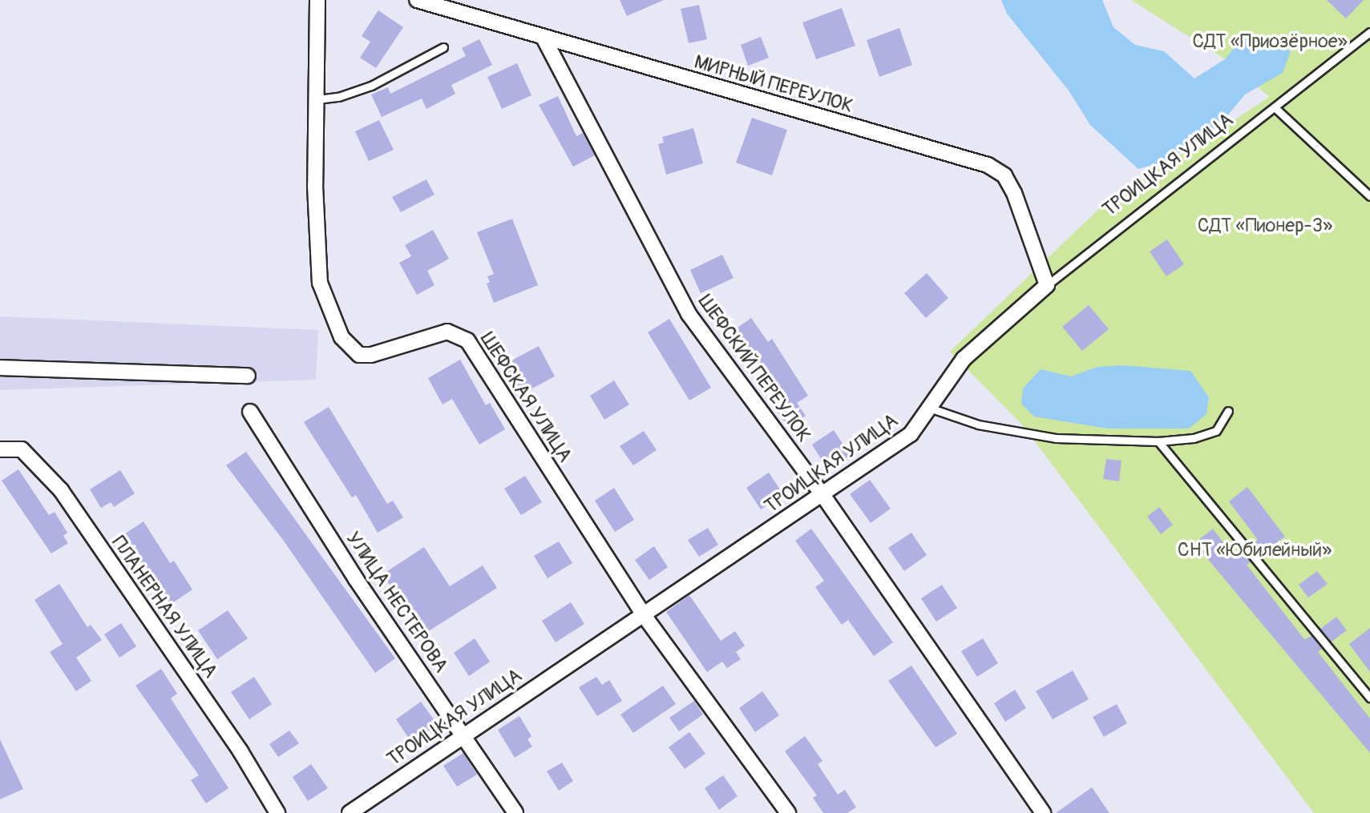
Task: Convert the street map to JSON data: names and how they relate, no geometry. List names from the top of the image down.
{
  "streets": {
    "street": [
      "МИРНЫЙ ПЕРЕУЛОК",
      "ТРОИЦКАЯ УЛИЦА",
      "ШЕФСКИЙ ПЕРЕУЛОК",
      "ШЕФСКАЯ УЛИЦА",
      "УЛИЦА НЕСТЕРОВА",
      "ПЛАНЕРНАЯ УЛИЦА"
    ]
  },
  "crossings": [
    ["МИРНЫЙ ПЕРЕУЛОК", "ТРОИЦКАЯ УЛИЦА"],
    ["МИРНЫЙ ПЕРЕУЛОК", "ШЕФСКИЙ ПЕРЕУЛОК"],
    ["ТРОИЦКАЯ УЛИЦА", "ШЕФСКИЙ ПЕРЕУЛОК"],
    ["ТРОИЦКАЯ УЛИЦА", "ШЕФСКАЯ УЛИЦА"],
    ["ТРОИЦКАЯ УЛИЦА", "УЛИЦА НЕСТЕРОВА"]
  ],
  "parks": ["СДТ «Приозёрное»", "СДТ «Пионер-3»", "СНТ «Юбилейный»"]
}
